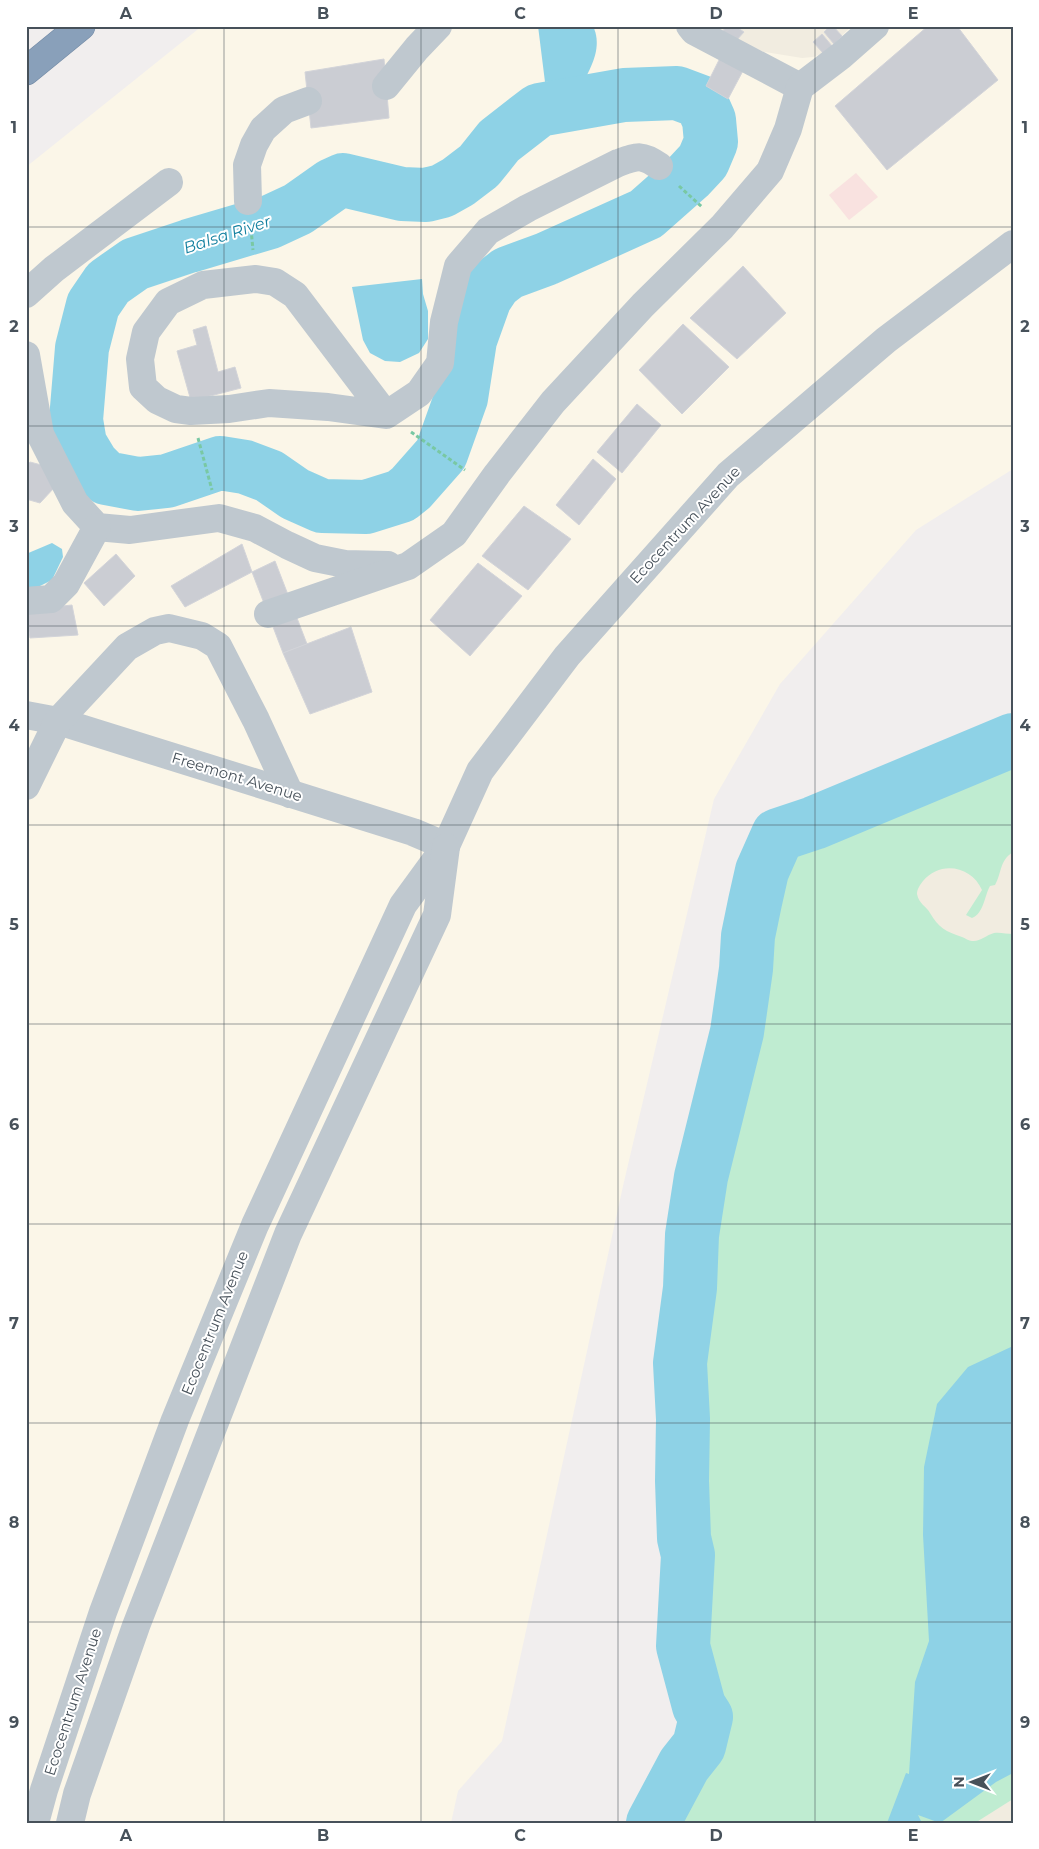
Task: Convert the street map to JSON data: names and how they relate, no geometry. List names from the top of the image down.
{
  "streets": {
    "street": ["Ecocentrum Avenue", "Freemont Avenue"]
  },
  "crossings": [
    ["Ecocentrum Avenue", "Freemont Avenue"]
  ],
  "water": ["Balsa River"],
  "north": "left",
  "grid": {
    "columns": [
      "A",
      "B",
      "C",
      "D",
      "E"
    ],
    "rows": [
      "1",
      "2",
      "3",
      "4",
      "5",
      "6",
      "7",
      "8",
      "9"
    ]
  }
}
